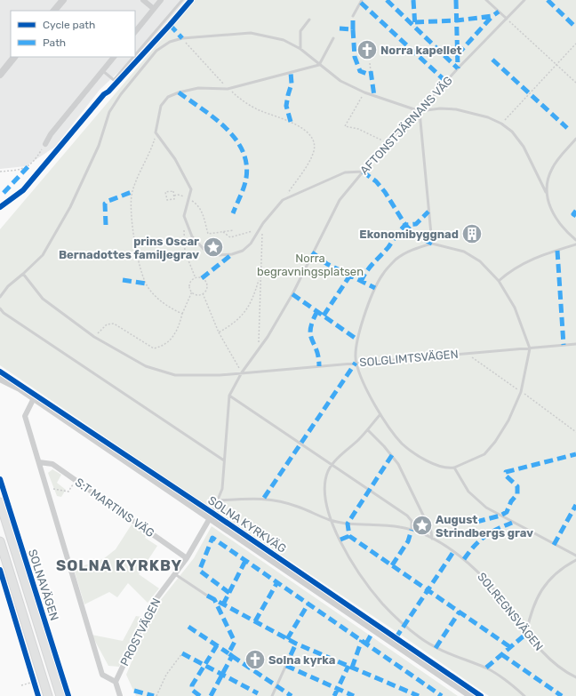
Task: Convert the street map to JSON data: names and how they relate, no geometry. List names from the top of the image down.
{
  "streets": {
    "main road": ["SOLNAVÄGEN"],
    "street": ["S:T MARTINS VÄG", "SOLNA KYRKVÄG", "PROSTVÄGEN"],
    "lane": ["AFTONSTJÄRNANS VÄG", "SOLGLIMTSVÄGEN", "SOLREGNSVÄGEN"]
  },
  "crossings": [
    ["AFTONSTJÄRNANS VÄG", "SOLGLIMTSVÄGEN"],
    ["AFTONSTJÄRNANS VÄG", "SOLNA KYRKVÄG"],
    ["AFTONSTJÄRNANS VÄG", "SOLREGNSVÄGEN"],
    ["AFTONSTJÄRNANS VÄG", "PROSTVÄGEN"],
    ["S:T MARTINS VÄG", "PROSTVÄGEN"],
    ["SOLNA KYRKVÄG", "PROSTVÄGEN"]
  ],
  "districts": ["SOLNA KYRKBY"],
  "parks": ["Norra begravningsplatsen"],
  "places": {
    "church": ["Norra kapellet", "Solna kyrka"],
    "building": ["Ekonomibyggnad"],
    "place": ["prins Oscar Bernadottes familjegrav", "August Strindbergs grav"]
  },
  "legend": ["Cycle path", "Path"]
}
